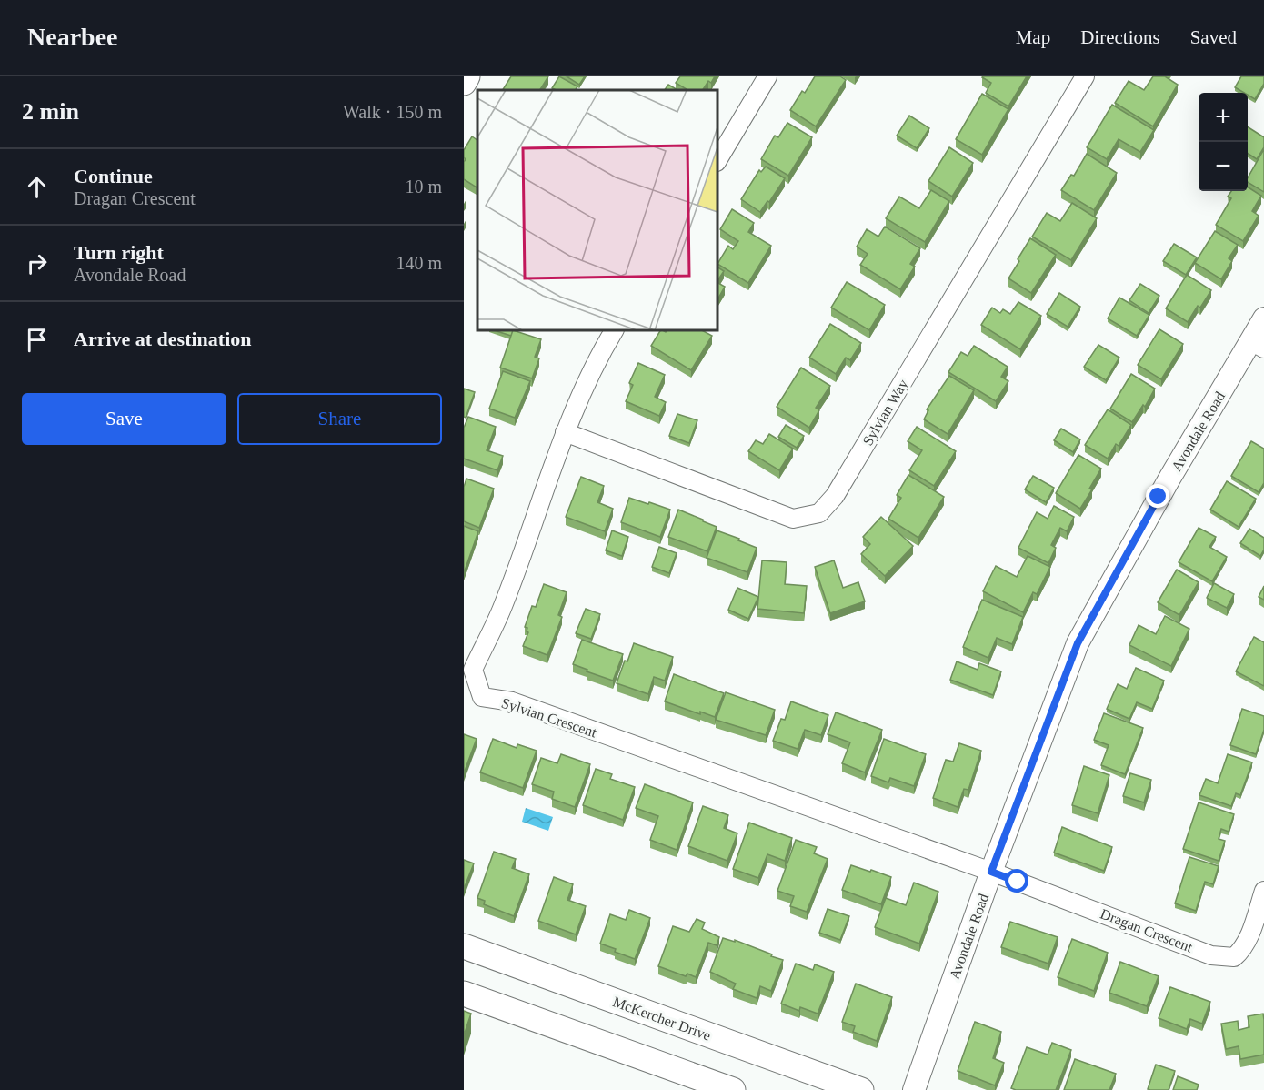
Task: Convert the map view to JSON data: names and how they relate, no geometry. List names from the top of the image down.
{
  "streets": {
    "main road": ["McKercher Drive"],
    "street": [
      "Sylvian Way",
      "Avondale Road",
      "Sylvian Crescent",
      "Dragan Crescent"
    ]
  },
  "crossings": [
    ["Sylvian Way", "Sylvian Crescent"],
    ["Avondale Road", "Sylvian Crescent"],
    ["Avondale Road", "Dragan Crescent"],
    ["Sylvian Crescent", "Dragan Crescent"]
  ],
  "page": {
    "header": "Nearbee",
    "nav": ["Map", "Directions", "Saved"],
    "heading": ["2 min", "Walk · 150 m"],
    "map_buttons": ["+", "−"],
    "list": [
      ["Continue", "Dragan Crescent", "10 m"],
      ["Turn right", "Avondale Road", "140 m"],
      "Arrive at destination"
    ],
    "buttons": ["Save", "Share"]
  }
}
